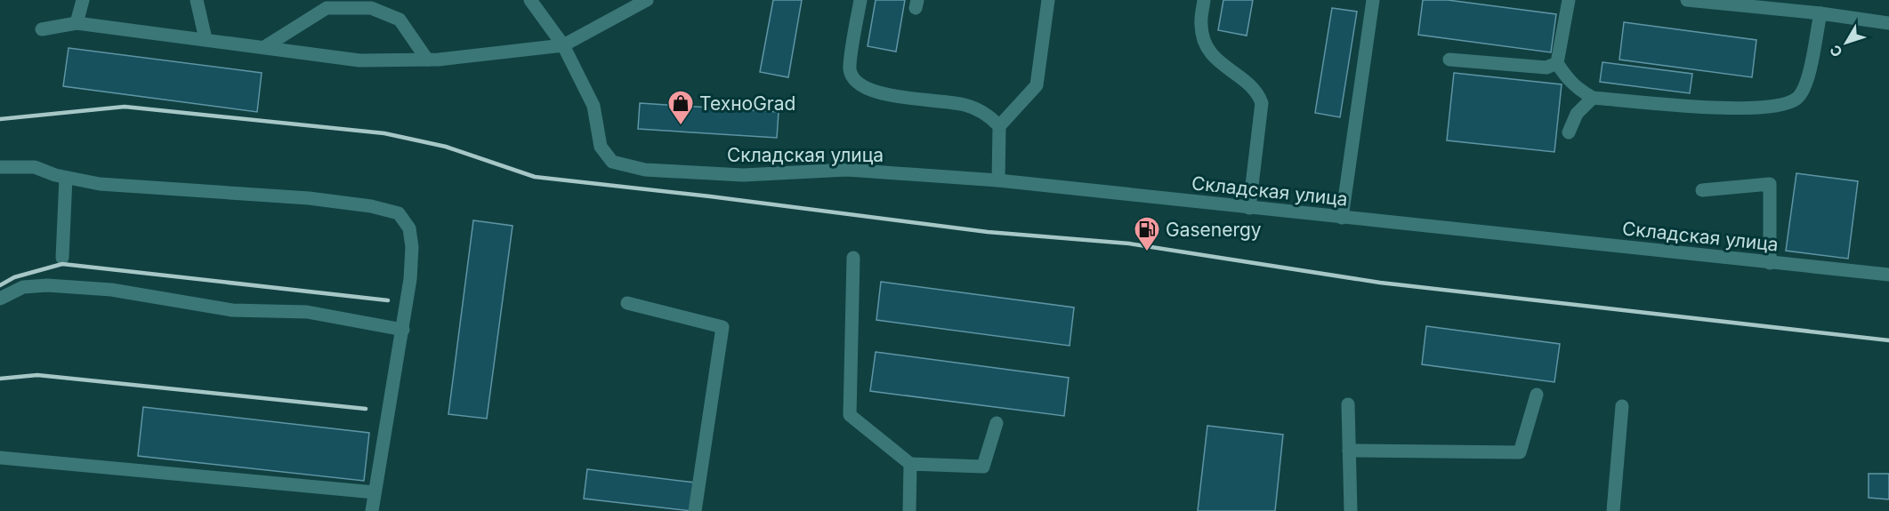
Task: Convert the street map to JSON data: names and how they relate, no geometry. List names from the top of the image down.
{
  "streets": {
    "street": ["Складская улица"]
  },
  "places": {
    "shop": ["ТехноGrad"],
    "fuel station": ["Gasenergy"]
  },
  "north": "bottom left"
}
